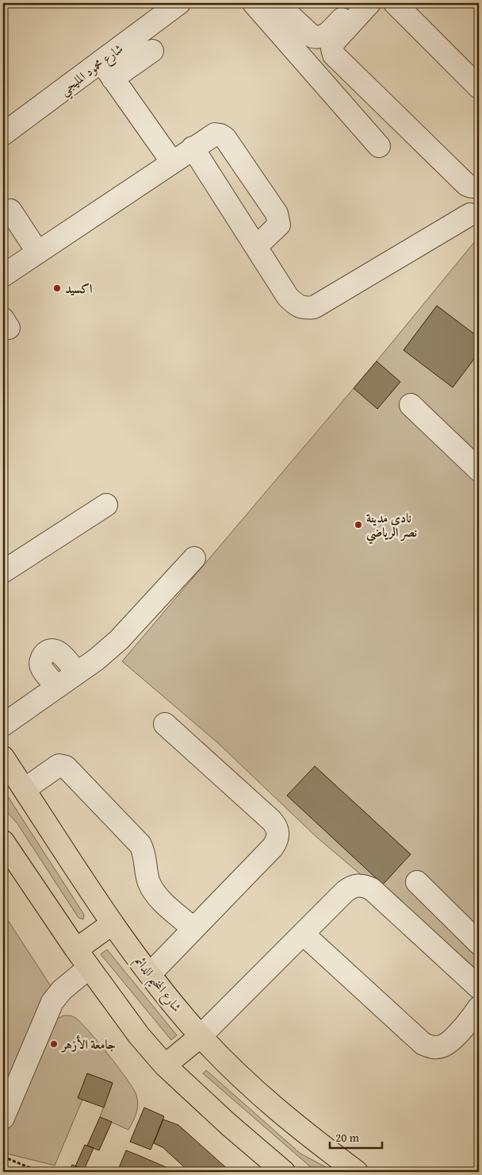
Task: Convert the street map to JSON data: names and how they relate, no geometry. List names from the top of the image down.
{
  "streets": {
    "main road": ["شارع المخيم الدائم"],
    "street": ["شارع محمود المليجي"]
  },
  "places": ["اكسيد", "نادي مدينة نصر الرياضي", "جامعة الأزهر"],
  "scale_bar": "20 m"
}
